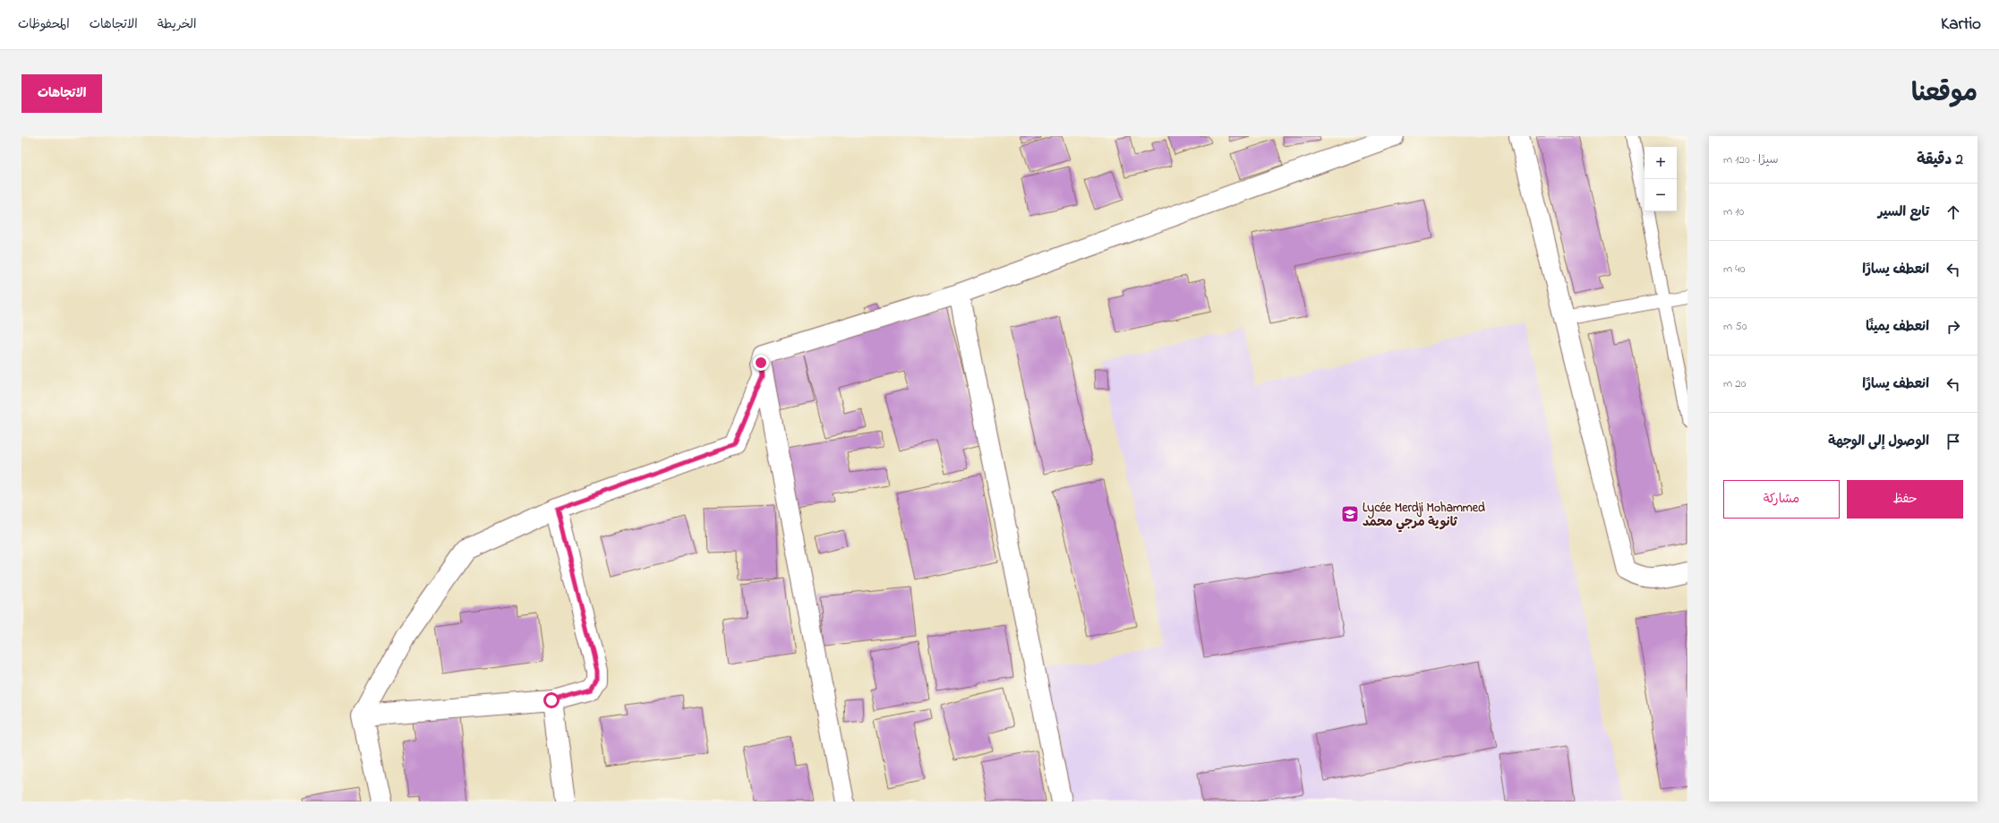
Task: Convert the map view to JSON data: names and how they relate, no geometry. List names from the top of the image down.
{
  "places": {
    "school or university": ["Lycée Merdji Mohammed ثانوية مرجي محمد"]
  },
  "page": {
    "header": "Kartio",
    "nav": ["الخريطة", "الاتجاهات", "المحفوظات"],
    "title": "موقعنا",
    "buttons": [
      "الاتجاهات",
      ["حفظ", "مشاركة"]
    ],
    "heading": ["2 دقيقة", "سيرًا · 120 m"],
    "map_buttons": ["+", "−"],
    "list": [
      ["تابع السير", "10 m"],
      ["انعطف يسارًا", "40 m"],
      ["انعطف يمينًا", "50 m"],
      ["انعطف يسارًا", "20 m"],
      "الوصول إلى الوجهة"
    ]
  }
}
